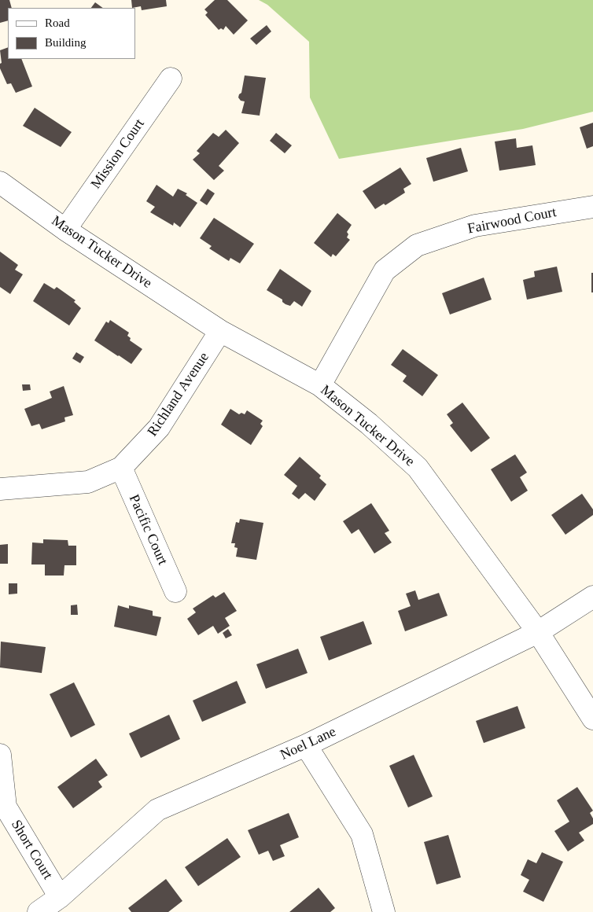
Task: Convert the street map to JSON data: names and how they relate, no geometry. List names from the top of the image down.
{
  "streets": {
    "street": [
      "Mission Court",
      "Fairwood Court",
      "Mason Tucker Drive",
      "Richland Avenue",
      "Pacific Court",
      "Noel Lane",
      "Short Court"
    ]
  },
  "crossings": [
    ["Mission Court", "Mason Tucker Drive"],
    ["Fairwood Court", "Mason Tucker Drive"],
    ["Mason Tucker Drive", "Richland Avenue"],
    ["Mason Tucker Drive", "Noel Lane"],
    ["Richland Avenue", "Pacific Court"],
    ["Noel Lane", "Short Court"]
  ],
  "legend": ["Road", "Building"]
}
